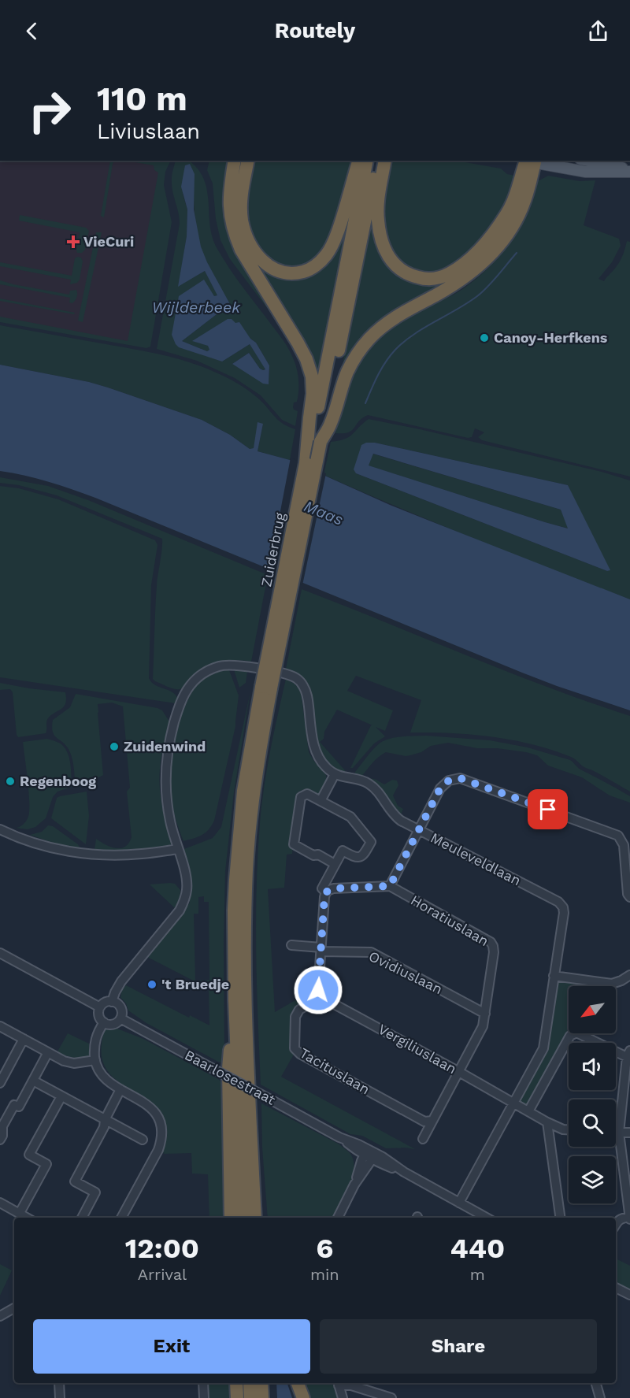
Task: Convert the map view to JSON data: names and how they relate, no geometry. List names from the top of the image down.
{
  "streets": {
    "highway": ["Zuiderbrug"],
    "street": [
      "Meuleveldlaan",
      "Horatiuslaan",
      "Ovidiuslaan",
      "Vergiliuslaan",
      "Tacituslaan",
      "Baarlosestraat"
    ]
  },
  "crossings": [
    ["Meuleveldlaan", "Vergiliuslaan"],
    ["Meuleveldlaan", "Baarlosestraat"],
    ["Horatiuslaan", "Ovidiuslaan"],
    ["Horatiuslaan", "Vergiliuslaan"],
    ["Vergiliuslaan", "Tacituslaan"]
  ],
  "water": ["Wijlderbeek", "Maas"],
  "places": {
    "health": ["VieCuri"],
    "other": [
      "Canoy-Herfkens",
      "Zuidenwind",
      "Regenboog",
      "'t Bruedje"
    ]
  },
  "north": "bottom left",
  "page": {
    "header": "Routely",
    "turn": ["110 m", "Liviuslaan"],
    "eta": [
      "12:00",
      "Arrival",
      "6",
      "min",
      "440",
      "m"
    ],
    "buttons": ["Exit", "Share"]
  }
}
